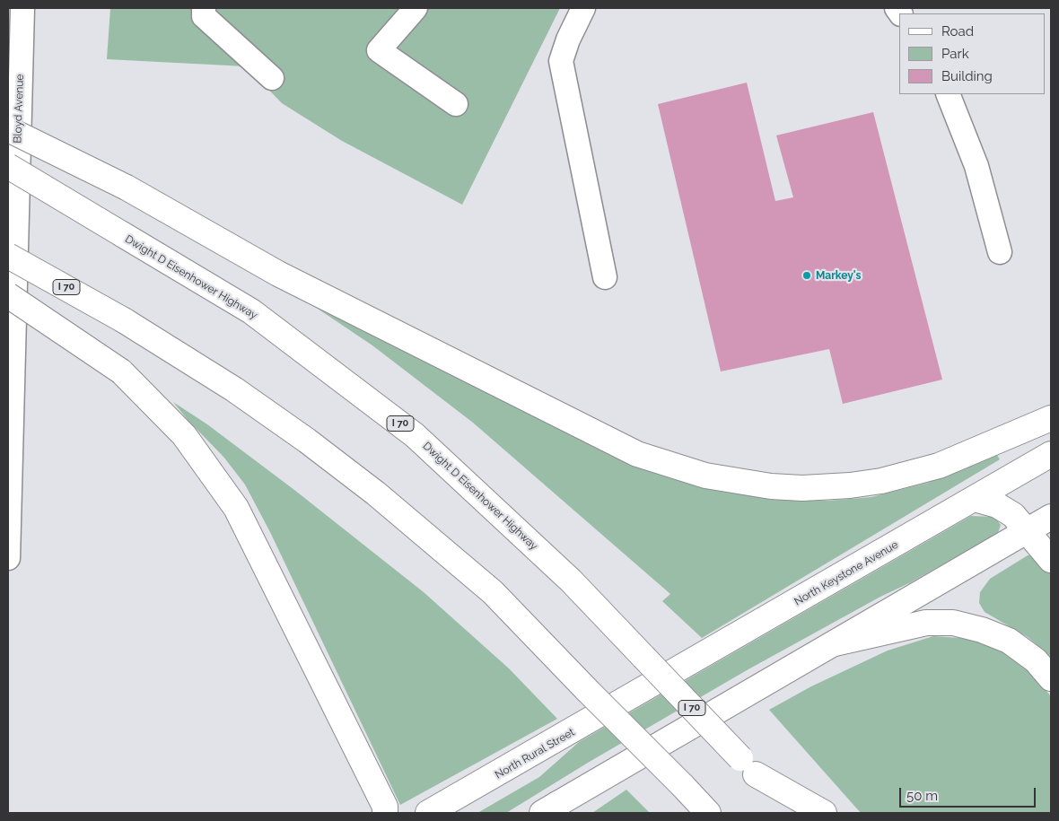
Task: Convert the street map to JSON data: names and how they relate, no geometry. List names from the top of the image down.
{
  "streets": {
    "main road": [
      "Dwight D Eisenhower Highway",
      "I 70",
      "North Keystone Avenue",
      "North Rural Street"
    ],
    "street": ["Bloyd Avenue"]
  },
  "crossings": [
    ["North Keystone Avenue", "North Rural Street"]
  ],
  "places": ["Markey's"],
  "legend": ["Road", "Park", "Building"],
  "scale_bar": "50 m"
}
